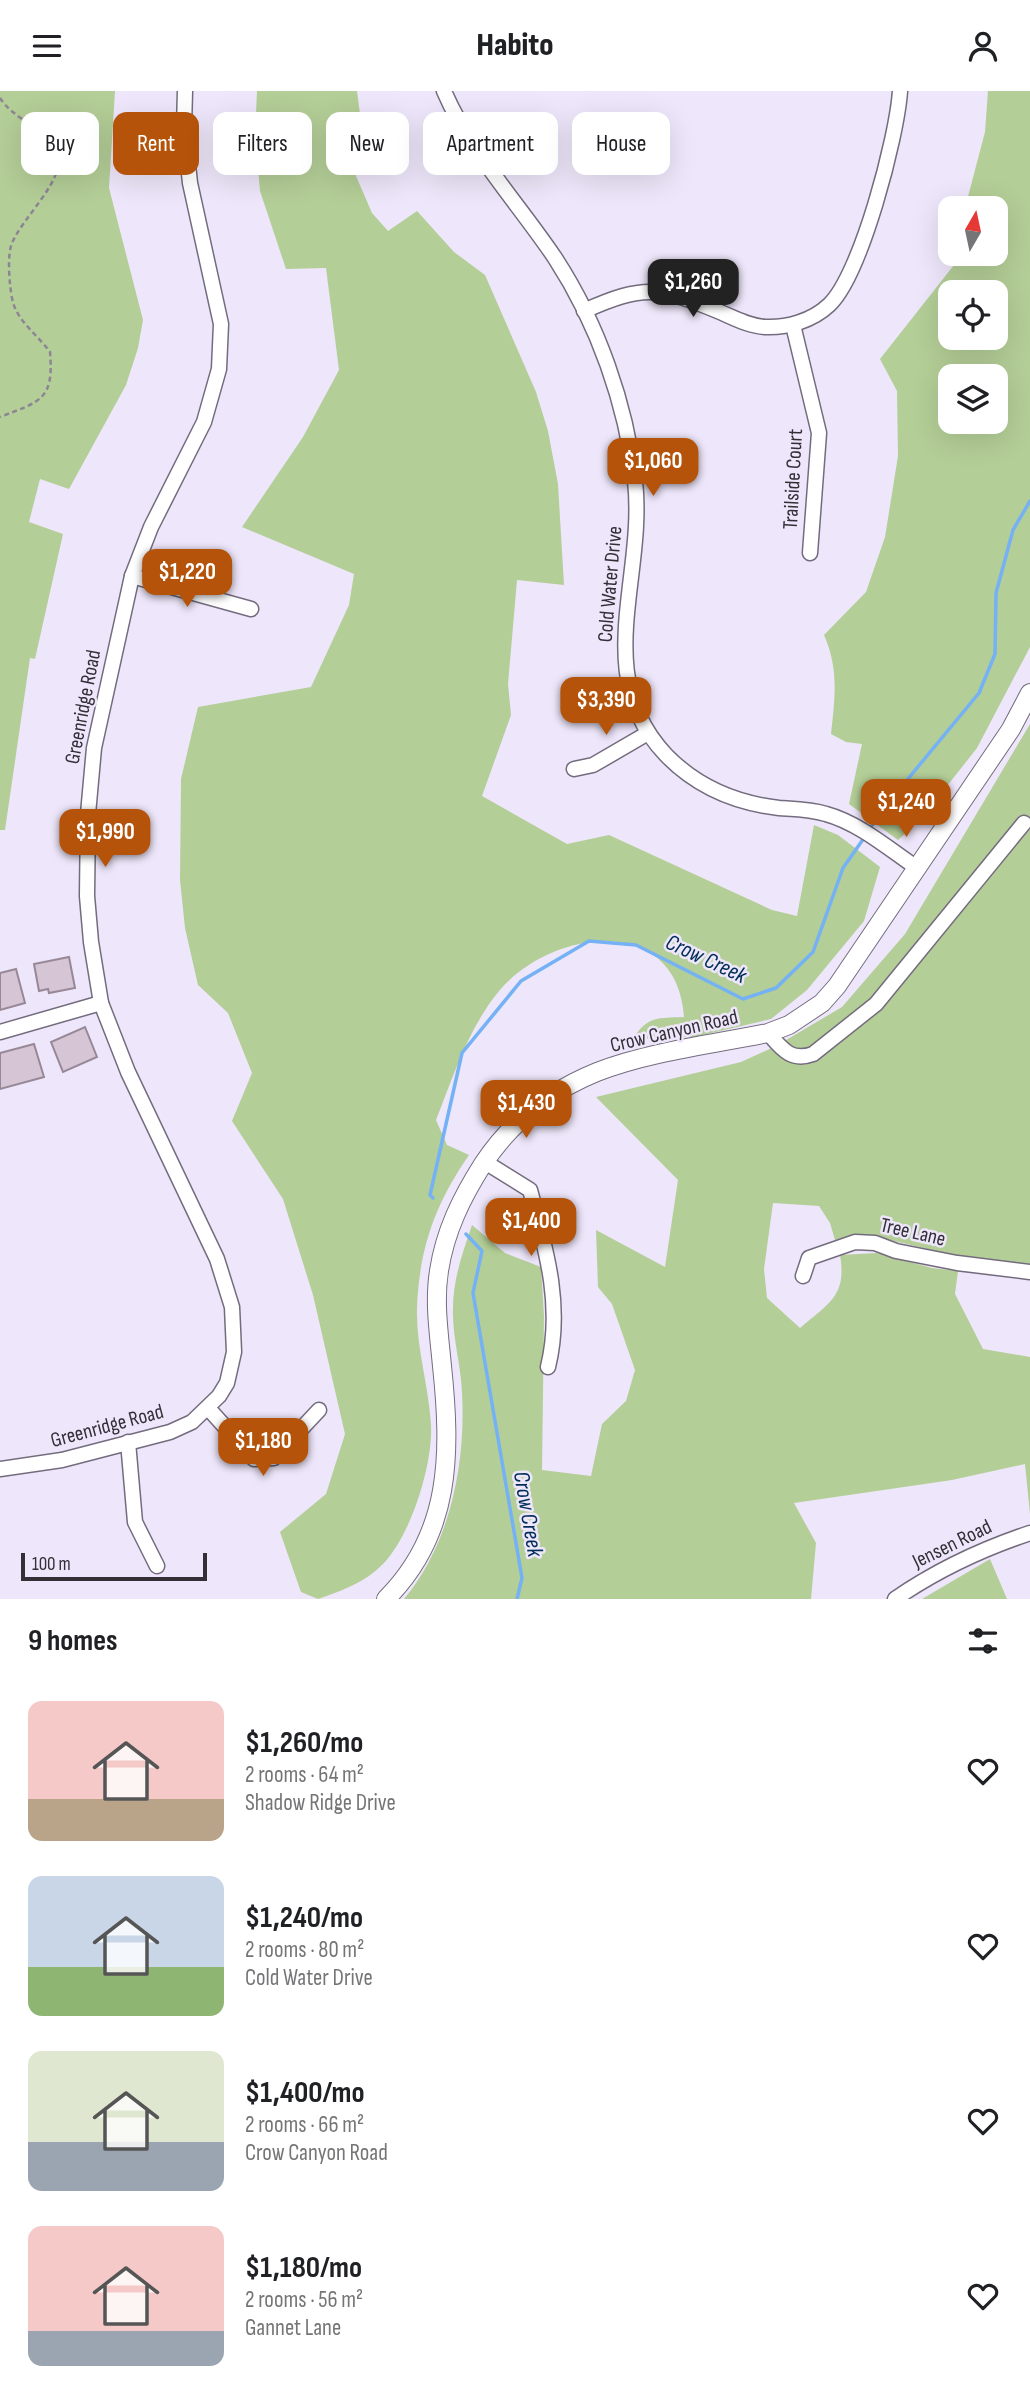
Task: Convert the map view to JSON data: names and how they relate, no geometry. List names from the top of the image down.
{
  "streets": {
    "main road": ["Crow Canyon Road"],
    "street": [
      "Trailside Court",
      "Cold Water Drive",
      "Greenridge Road",
      "Tree Lane",
      "Jensen Road"
    ]
  },
  "crossings": [
    ["Cold Water Drive", "Crow Canyon Road"]
  ],
  "water": ["Crow Creek"],
  "scale_bar": "100 m",
  "north": "top",
  "page": {
    "header": "Habito",
    "chip": [
      "Buy",
      "Rent",
      "Filters",
      "New",
      "Apartment",
      "House"
    ],
    "price": [
      "$1,260",
      "$1,060",
      "$1,220",
      "$3,390",
      "$1,240",
      "$1,990",
      "$1,430",
      "$1,400",
      "$1,180"
    ],
    "scale": "100 m",
    "heading": "9 homes",
    "list": [
      {
        "name": "$1,260/mo",
        "note": "2 rooms · 64 m² · Shadow Ridge Drive"
      },
      {
        "name": "$1,240/mo",
        "note": "2 rooms · 80 m² · Cold Water Drive"
      },
      {
        "name": "$1,400/mo",
        "note": "2 rooms · 66 m² · Crow Canyon Road"
      },
      {
        "name": "$1,180/mo",
        "note": "2 rooms · 56 m² · Gannet Lane"
      }
    ]
  }
}
